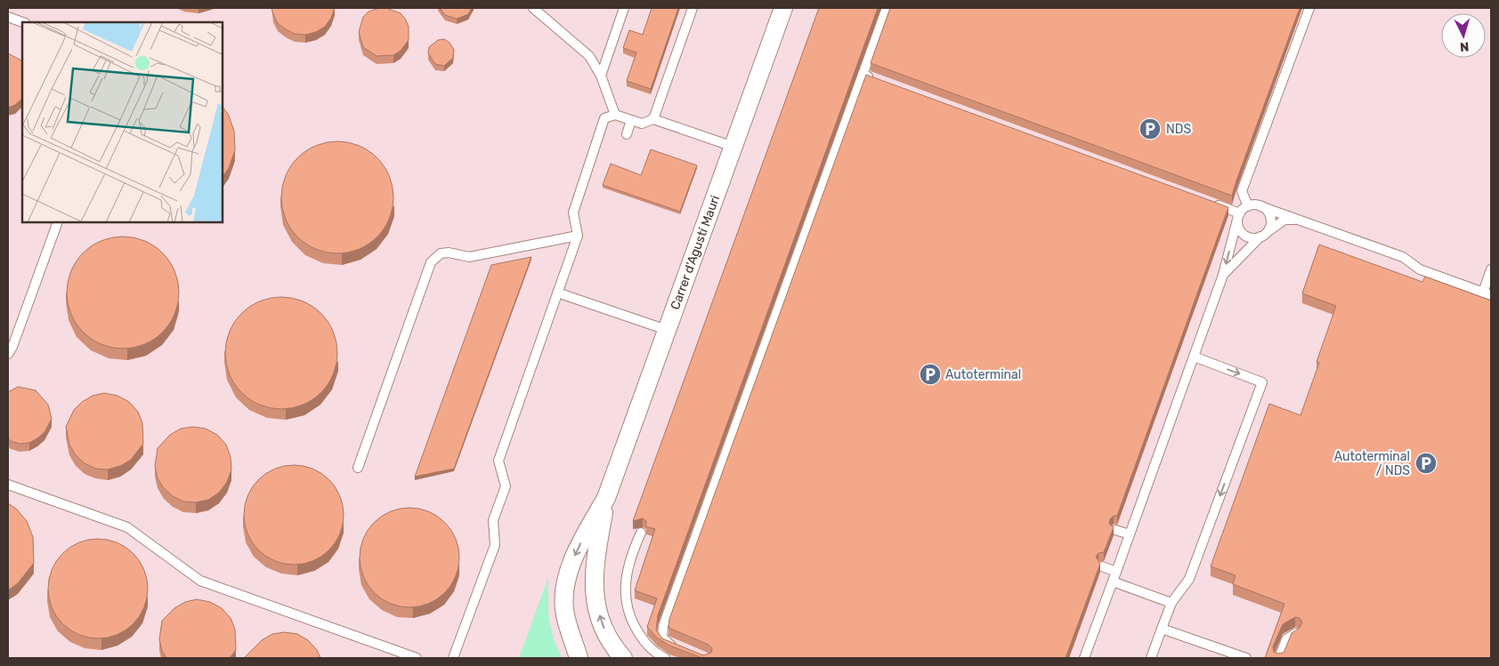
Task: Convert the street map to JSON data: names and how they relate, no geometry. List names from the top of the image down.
{
  "streets": {
    "street": ["Carrer d'Agustí Mauri"]
  },
  "places": {
    "parking": ["NDS", "Autoterminal", "Autoterminal / NDS"]
  },
  "north": "bottom"
}
